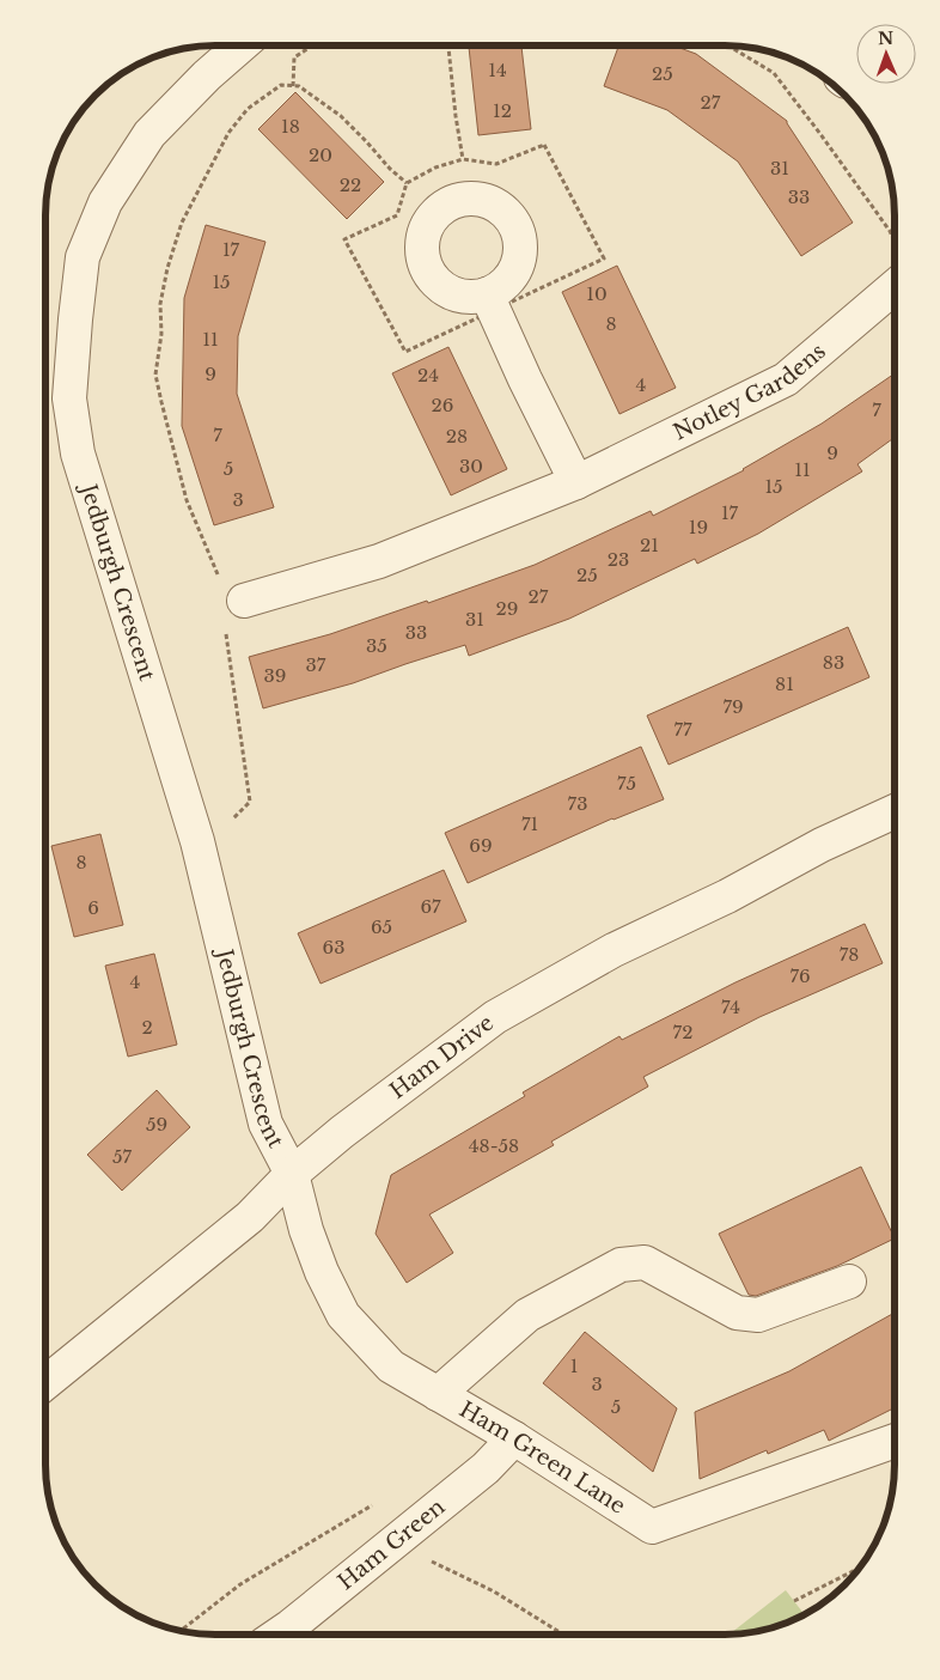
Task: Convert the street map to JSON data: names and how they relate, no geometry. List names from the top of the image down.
{
  "streets": {
    "street": [
      "Notley Gardens",
      "Jedburgh Crescent",
      "Ham Drive",
      "Ham Green Lane",
      "Ham Green"
    ]
  },
  "crossings": [
    ["Jedburgh Crescent", "Ham Drive"],
    ["Jedburgh Crescent", "Ham Green Lane"],
    ["Ham Drive", "Ham Green Lane"],
    ["Ham Green Lane", "Ham Green"]
  ],
  "house_numbers": [
    "14",
    "25",
    "27",
    "12",
    "18",
    "20",
    "31",
    "22",
    "33",
    "17",
    "15",
    "10",
    "8",
    "11",
    "9",
    "24",
    "4",
    "26",
    "7",
    "7",
    "28",
    "9",
    "30",
    "5",
    "11",
    "15",
    "3",
    "17",
    "19",
    "21",
    "23",
    "25",
    "27",
    "29",
    "31",
    "33",
    "35",
    "83",
    "37",
    "39",
    "81",
    "79",
    "77",
    "75",
    "73",
    "71",
    "69",
    "8",
    "67",
    "6",
    "65",
    "63",
    "78",
    "76",
    "4",
    "74",
    "2",
    "72",
    "59",
    "48-58",
    "57",
    "1",
    "3",
    "5"
  ],
  "north": "top"
}
